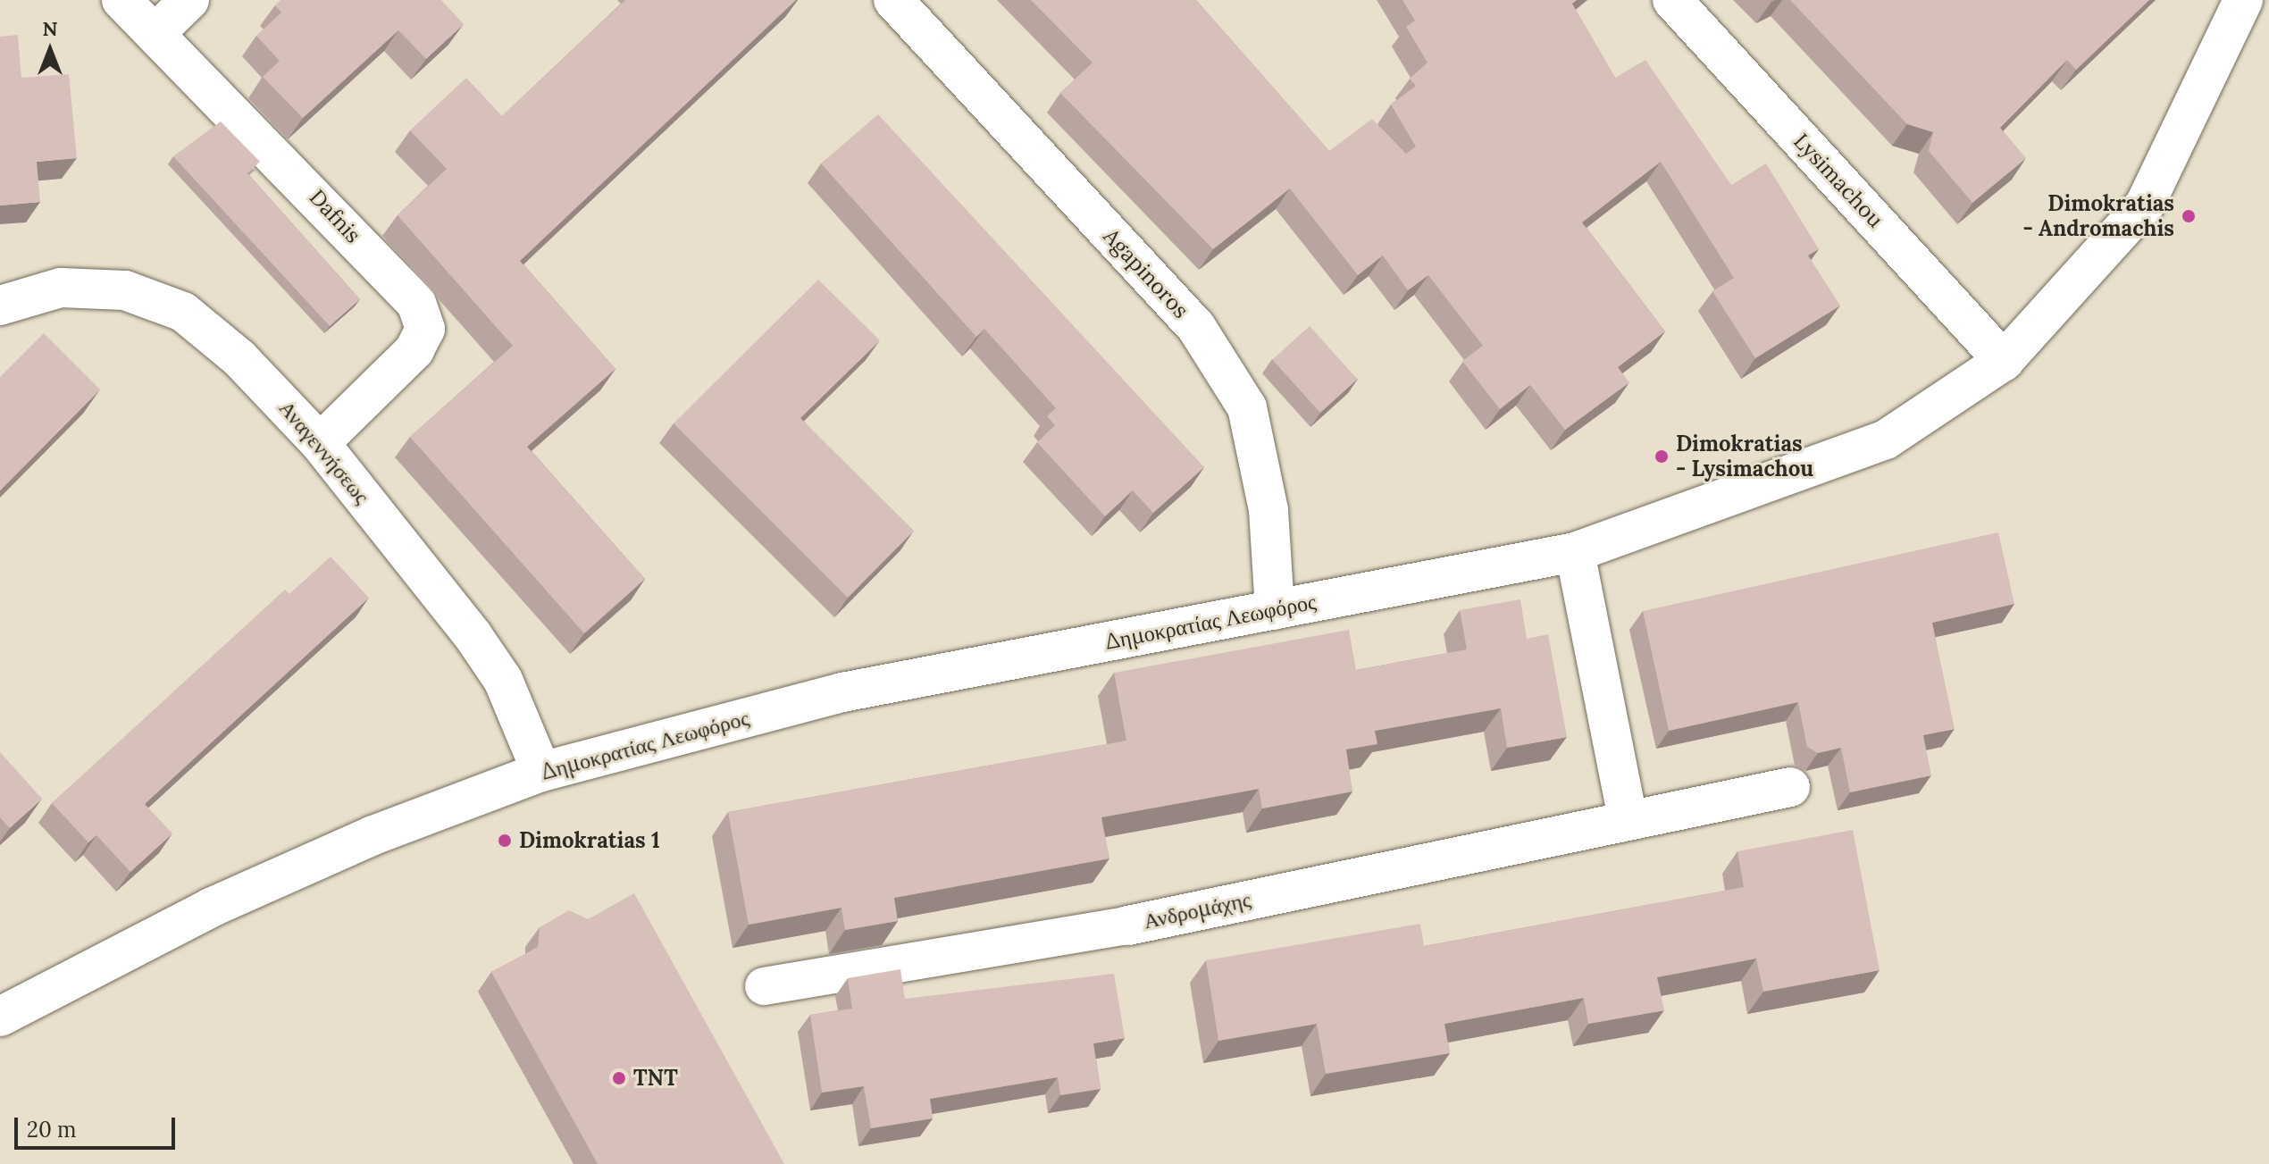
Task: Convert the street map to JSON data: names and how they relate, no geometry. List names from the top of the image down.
{
  "streets": {
    "street": [
      "Lysimachou",
      "Dafnis",
      "Agapinoros",
      "Αναγεννήσεως",
      "Δημοκρατίας Λεωφόρος",
      "Ανδρομάχης"
    ]
  },
  "crossings": [
    ["Lysimachou", "Δημοκρατίας Λεωφόρος"],
    ["Dafnis", "Αναγεννήσεως"],
    ["Agapinoros", "Δημοκρατίας Λεωφόρος"],
    ["Αναγεννήσεως", "Δημοκρατίας Λεωφόρος"]
  ],
  "places": [
    "Dimokratias - Andromachis",
    "Dimokratias - Lysimachou",
    "Dimokratias 1",
    "TNT"
  ],
  "scale_bar": "20 m",
  "north": "top"
}
